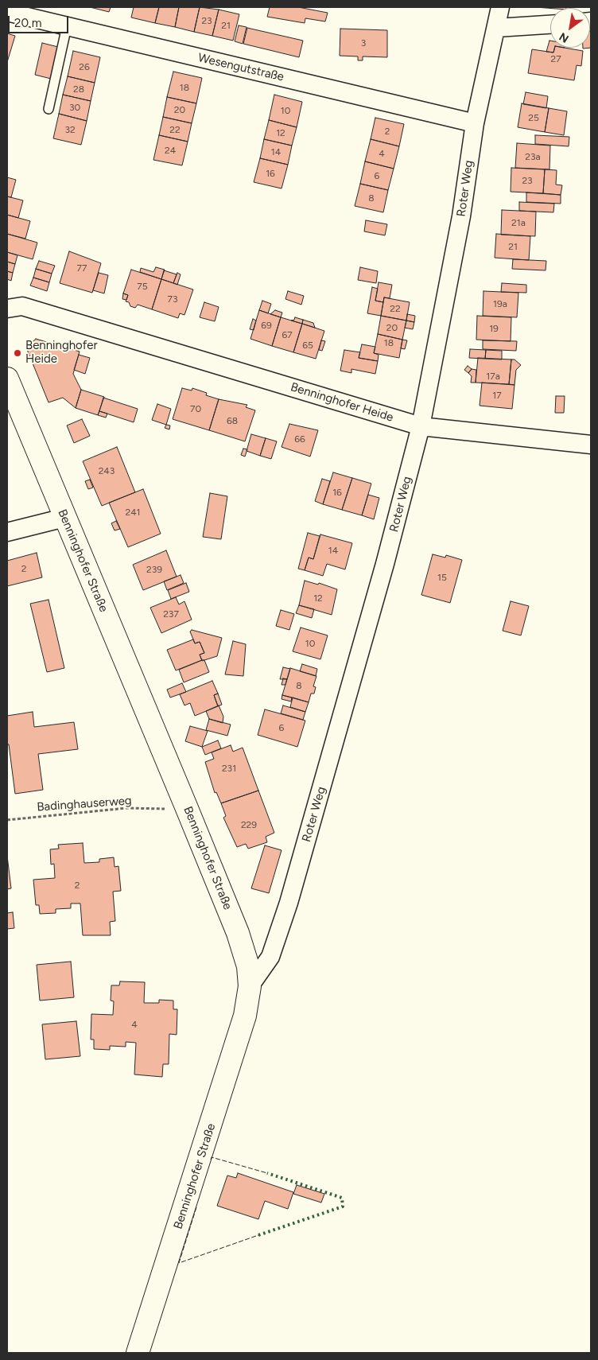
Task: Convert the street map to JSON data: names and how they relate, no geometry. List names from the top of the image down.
{
  "streets": {
    "main road": ["Benninghofer Straße"],
    "street": ["Wesengutstraße", "Roter Weg", "Benninghofer Heide"],
    "path": ["Badinghauserweg"]
  },
  "crossings": [
    ["Wesengutstraße", "Roter Weg"],
    ["Roter Weg", "Benninghofer Heide"],
    ["Roter Weg", "Benninghofer Straße"]
  ],
  "places": ["Benninghofer Heide"],
  "house_numbers": [
    "23",
    "21",
    "3",
    "27",
    "26",
    "18",
    "28",
    "30",
    "20",
    "10",
    "25",
    "32",
    "22",
    "2",
    "12",
    "24",
    "14",
    "4",
    "23a",
    "16",
    "6",
    "23",
    "8",
    "21a",
    "21",
    "77",
    "75",
    "73",
    "19a",
    "22",
    "69",
    "20",
    "19",
    "67",
    "18",
    "65",
    "17a",
    "17",
    "70",
    "68",
    "66",
    "243",
    "16",
    "241",
    "14",
    "2",
    "239",
    "15",
    "12",
    "237",
    "10",
    "8",
    "6",
    "231",
    "229",
    "2",
    "4"
  ],
  "scale_bar": "20 m",
  "north": "bottom left"
}
